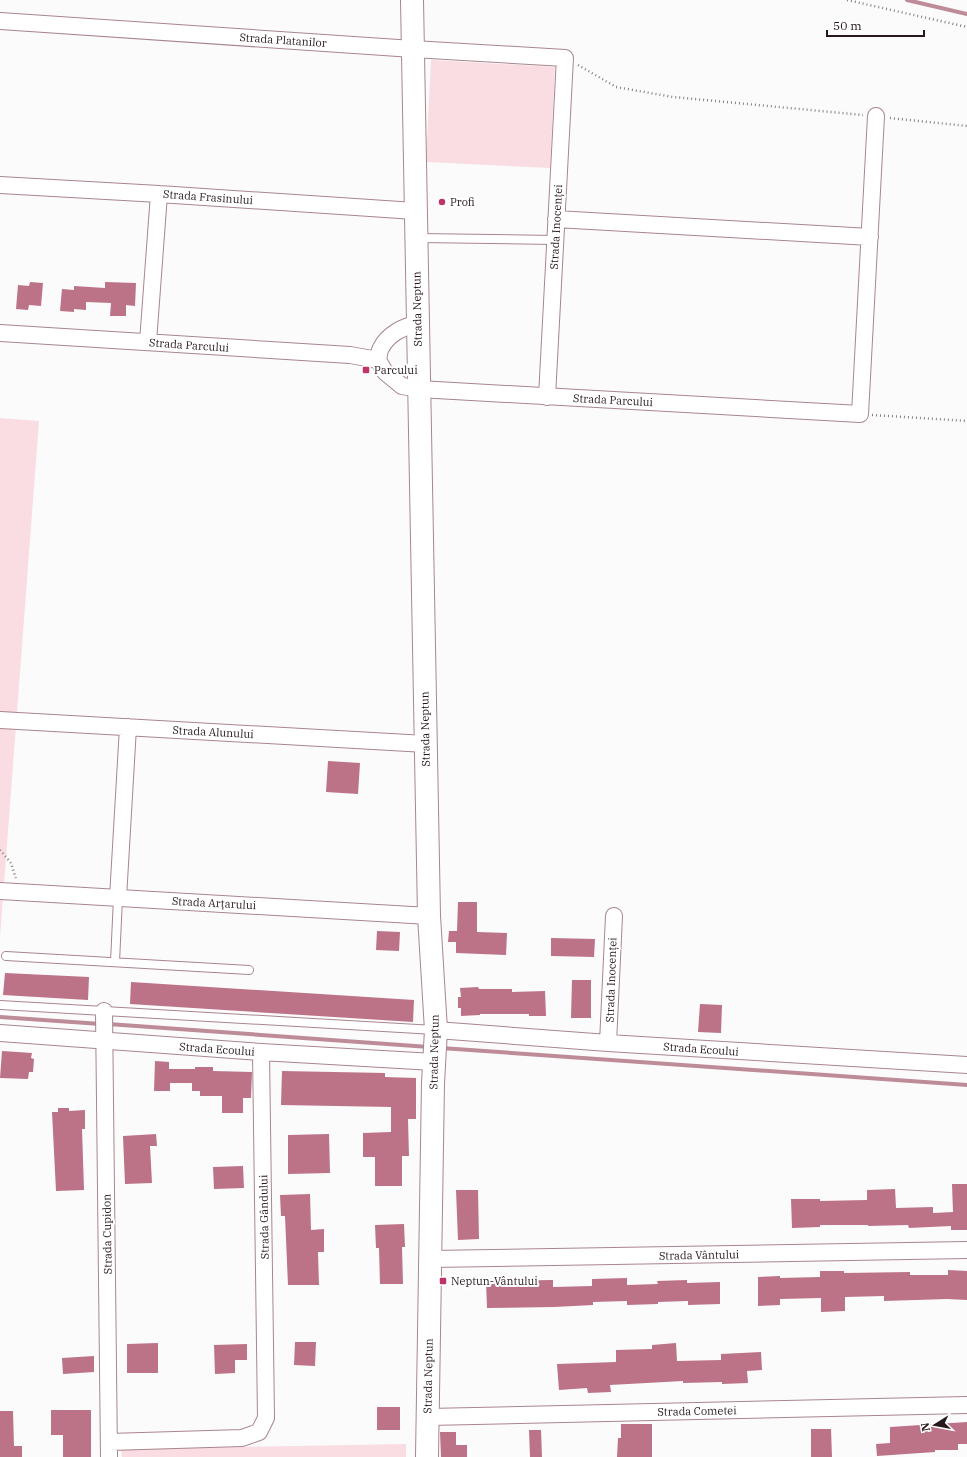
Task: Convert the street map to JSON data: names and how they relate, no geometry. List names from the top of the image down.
{
  "streets": {
    "street": [
      "Strada Platanilor",
      "Strada Frasinului",
      "Strada Inocenței",
      "Strada Neptun",
      "Strada Parcului",
      "Strada Alunului",
      "Strada Arțarului",
      "Strada Ecoului",
      "Strada Gândului",
      "Strada Cupidon",
      "Strada Vântului",
      "Strada Cometei"
    ]
  },
  "crossings": [
    ["Strada Platanilor", "Strada Inocenței"],
    ["Strada Platanilor", "Strada Neptun"],
    ["Strada Frasinului", "Strada Neptun"],
    ["Strada Inocenței", "Strada Parcului"],
    ["Strada Inocenței", "Strada Ecoului"],
    ["Strada Neptun", "Strada Parcului"],
    ["Strada Neptun", "Strada Alunului"],
    ["Strada Neptun", "Strada Arțarului"],
    ["Strada Neptun", "Strada Ecoului"],
    ["Strada Neptun", "Strada Vântului"],
    ["Strada Neptun", "Strada Cometei"],
    ["Strada Ecoului", "Strada Gândului"],
    ["Strada Ecoului", "Strada Cupidon"],
    ["Strada Gândului", "Strada Cupidon"]
  ],
  "places": {
    "other": ["Profi"],
    "transit": ["Parcului", "Neptun-Vântului"]
  },
  "scale_bar": "50 m",
  "north": "left"
}
